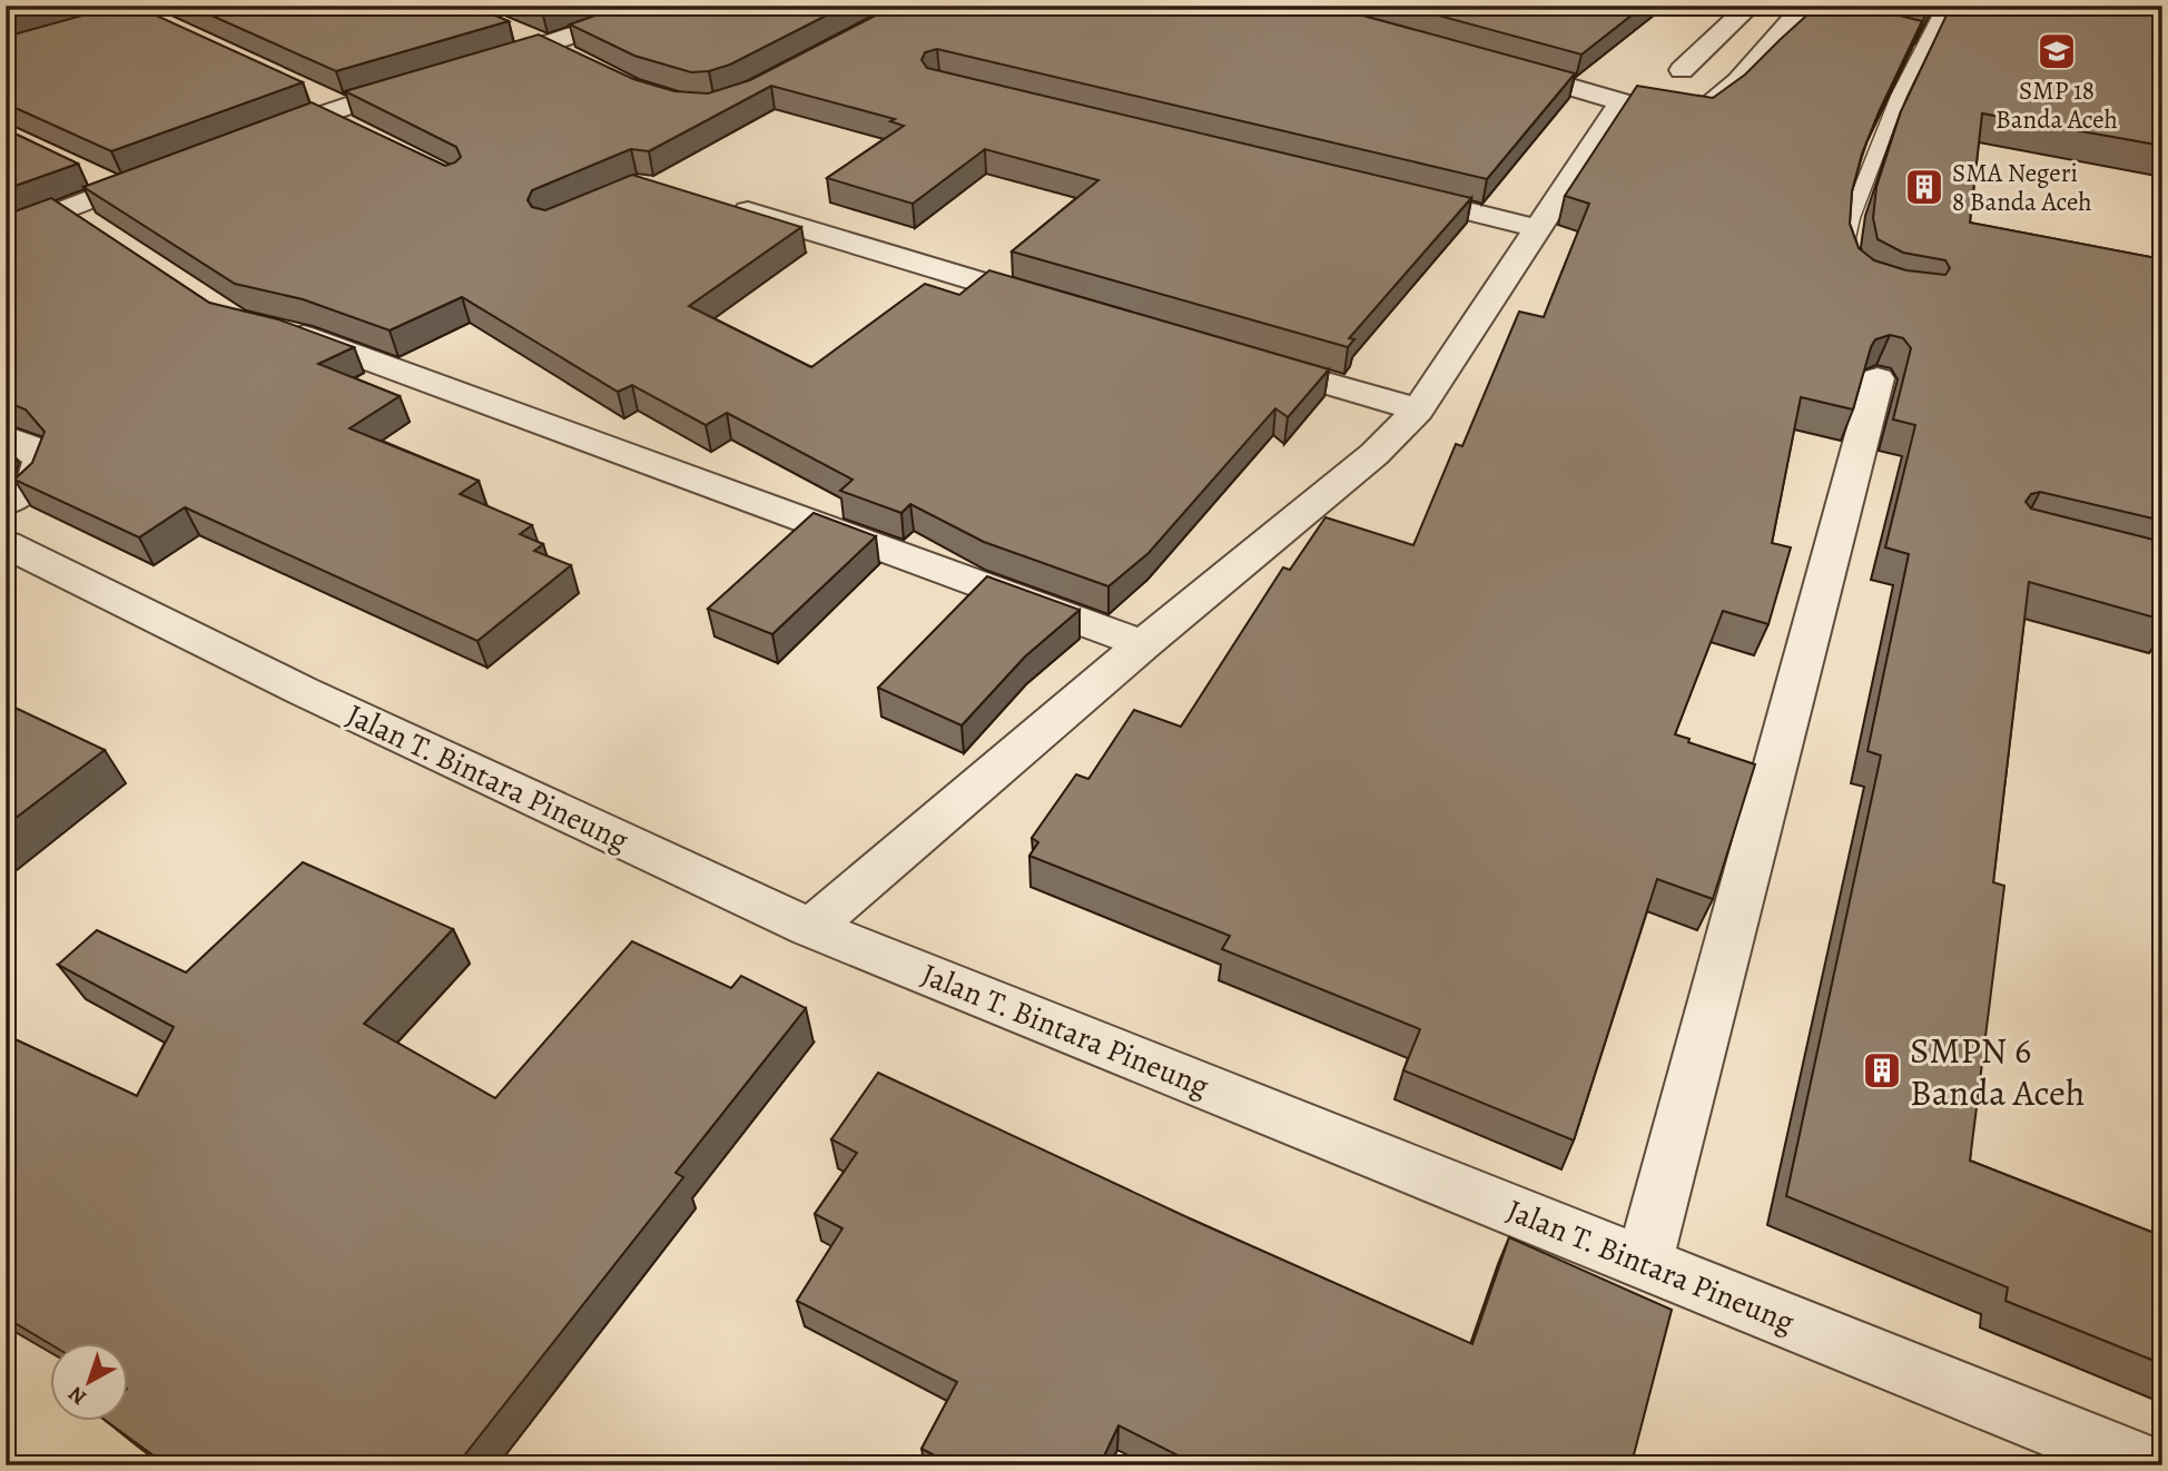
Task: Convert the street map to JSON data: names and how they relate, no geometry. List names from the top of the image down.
{
  "streets": {
    "street": ["Jalan T. Bintara Pineung"]
  },
  "places": {
    "school or university": ["SMP 18 Banda Aceh"],
    "building": ["SMA Negeri 8 Banda Aceh", "SMPN 6 Banda Aceh"]
  },
  "north": "bottom left"
}
